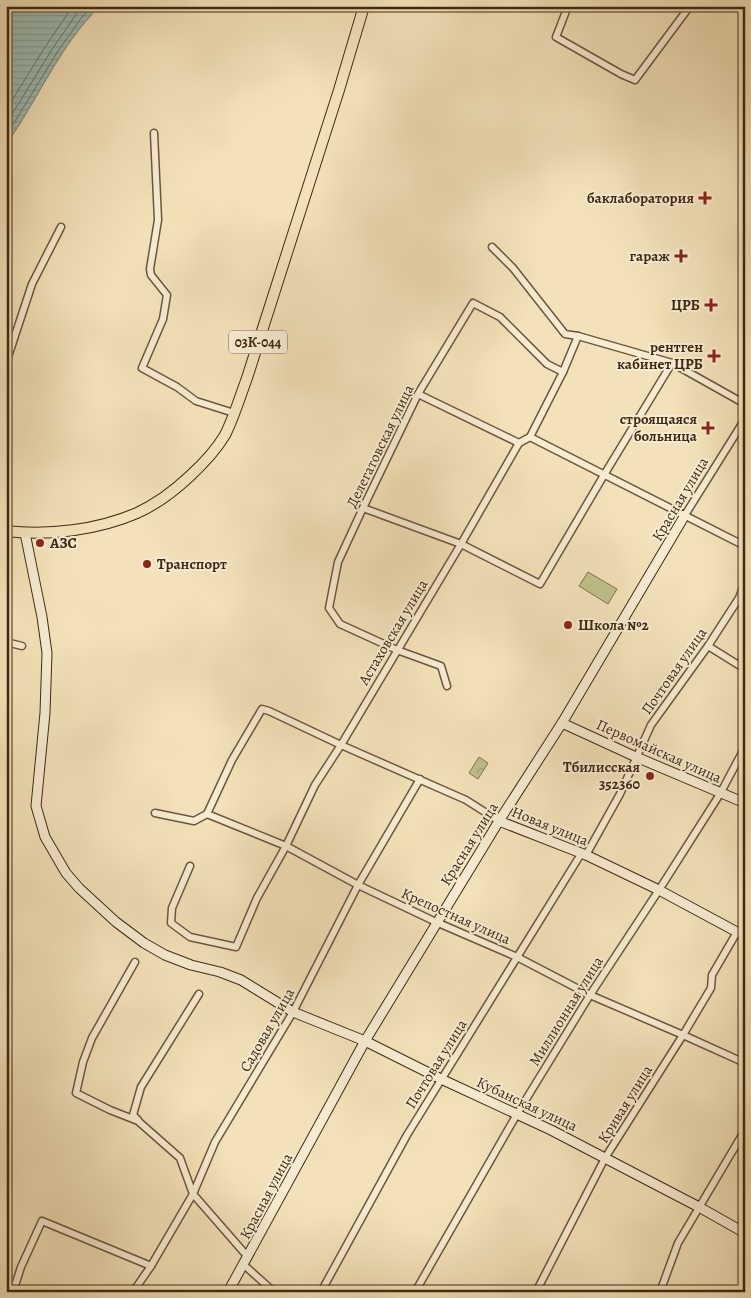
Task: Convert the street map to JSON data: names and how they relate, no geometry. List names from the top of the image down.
{
  "streets": {
    "main road": ["03К-044"],
    "street": [
      "Делегатовская улица",
      "Красная улица",
      "Астаховская улица",
      "Почтовая улица",
      "Первомайская улица",
      "Новая улица",
      "Крепостная улица",
      "Миллионная улица",
      "Садовая улица",
      "Кубанская улица",
      "Кривая улица"
    ]
  },
  "crossings": [
    ["03К-044", "Кубанская улица"],
    ["Делегатовская улица", "Астаховская улица"],
    ["Красная улица", "Первомайская улица"],
    ["Красная улица", "Новая улица"],
    ["Красная улица", "Крепостная улица"],
    ["Красная улица", "Кубанская улица"],
    ["Астаховская улица", "Новая улица"],
    ["Астаховская улица", "Крепостная улица"],
    ["Почтовая улица", "Первомайская улица"],
    ["Почтовая улица", "Новая улица"],
    ["Почтовая улица", "Крепостная улица"],
    ["Почтовая улица", "Кубанская улица"],
    ["Первомайская улица", "Миллионная улица"],
    ["Новая улица", "Крепостная улица"],
    ["Новая улица", "Миллионная улица"],
    ["Новая улица", "Садовая улица"],
    ["Новая улица", "Кривая улица"],
    ["Крепостная улица", "Миллионная улица"],
    ["Крепостная улица", "Садовая улица"],
    ["Крепостная улица", "Кривая улица"],
    ["Миллионная улица", "Кубанская улица"],
    ["Садовая улица", "Кубанская улица"],
    ["Кубанская улица", "Кривая улица"]
  ],
  "places": {
    "health": [
      "баклаборатория",
      "гараж",
      "ЦРБ",
      "рентген кабинет ЦРБ",
      "строящаяся больница"
    ],
    "other": [
      "АЗС",
      "Транспорт",
      "Школа №2",
      "Тбилисская 352360"
    ]
  }
}
